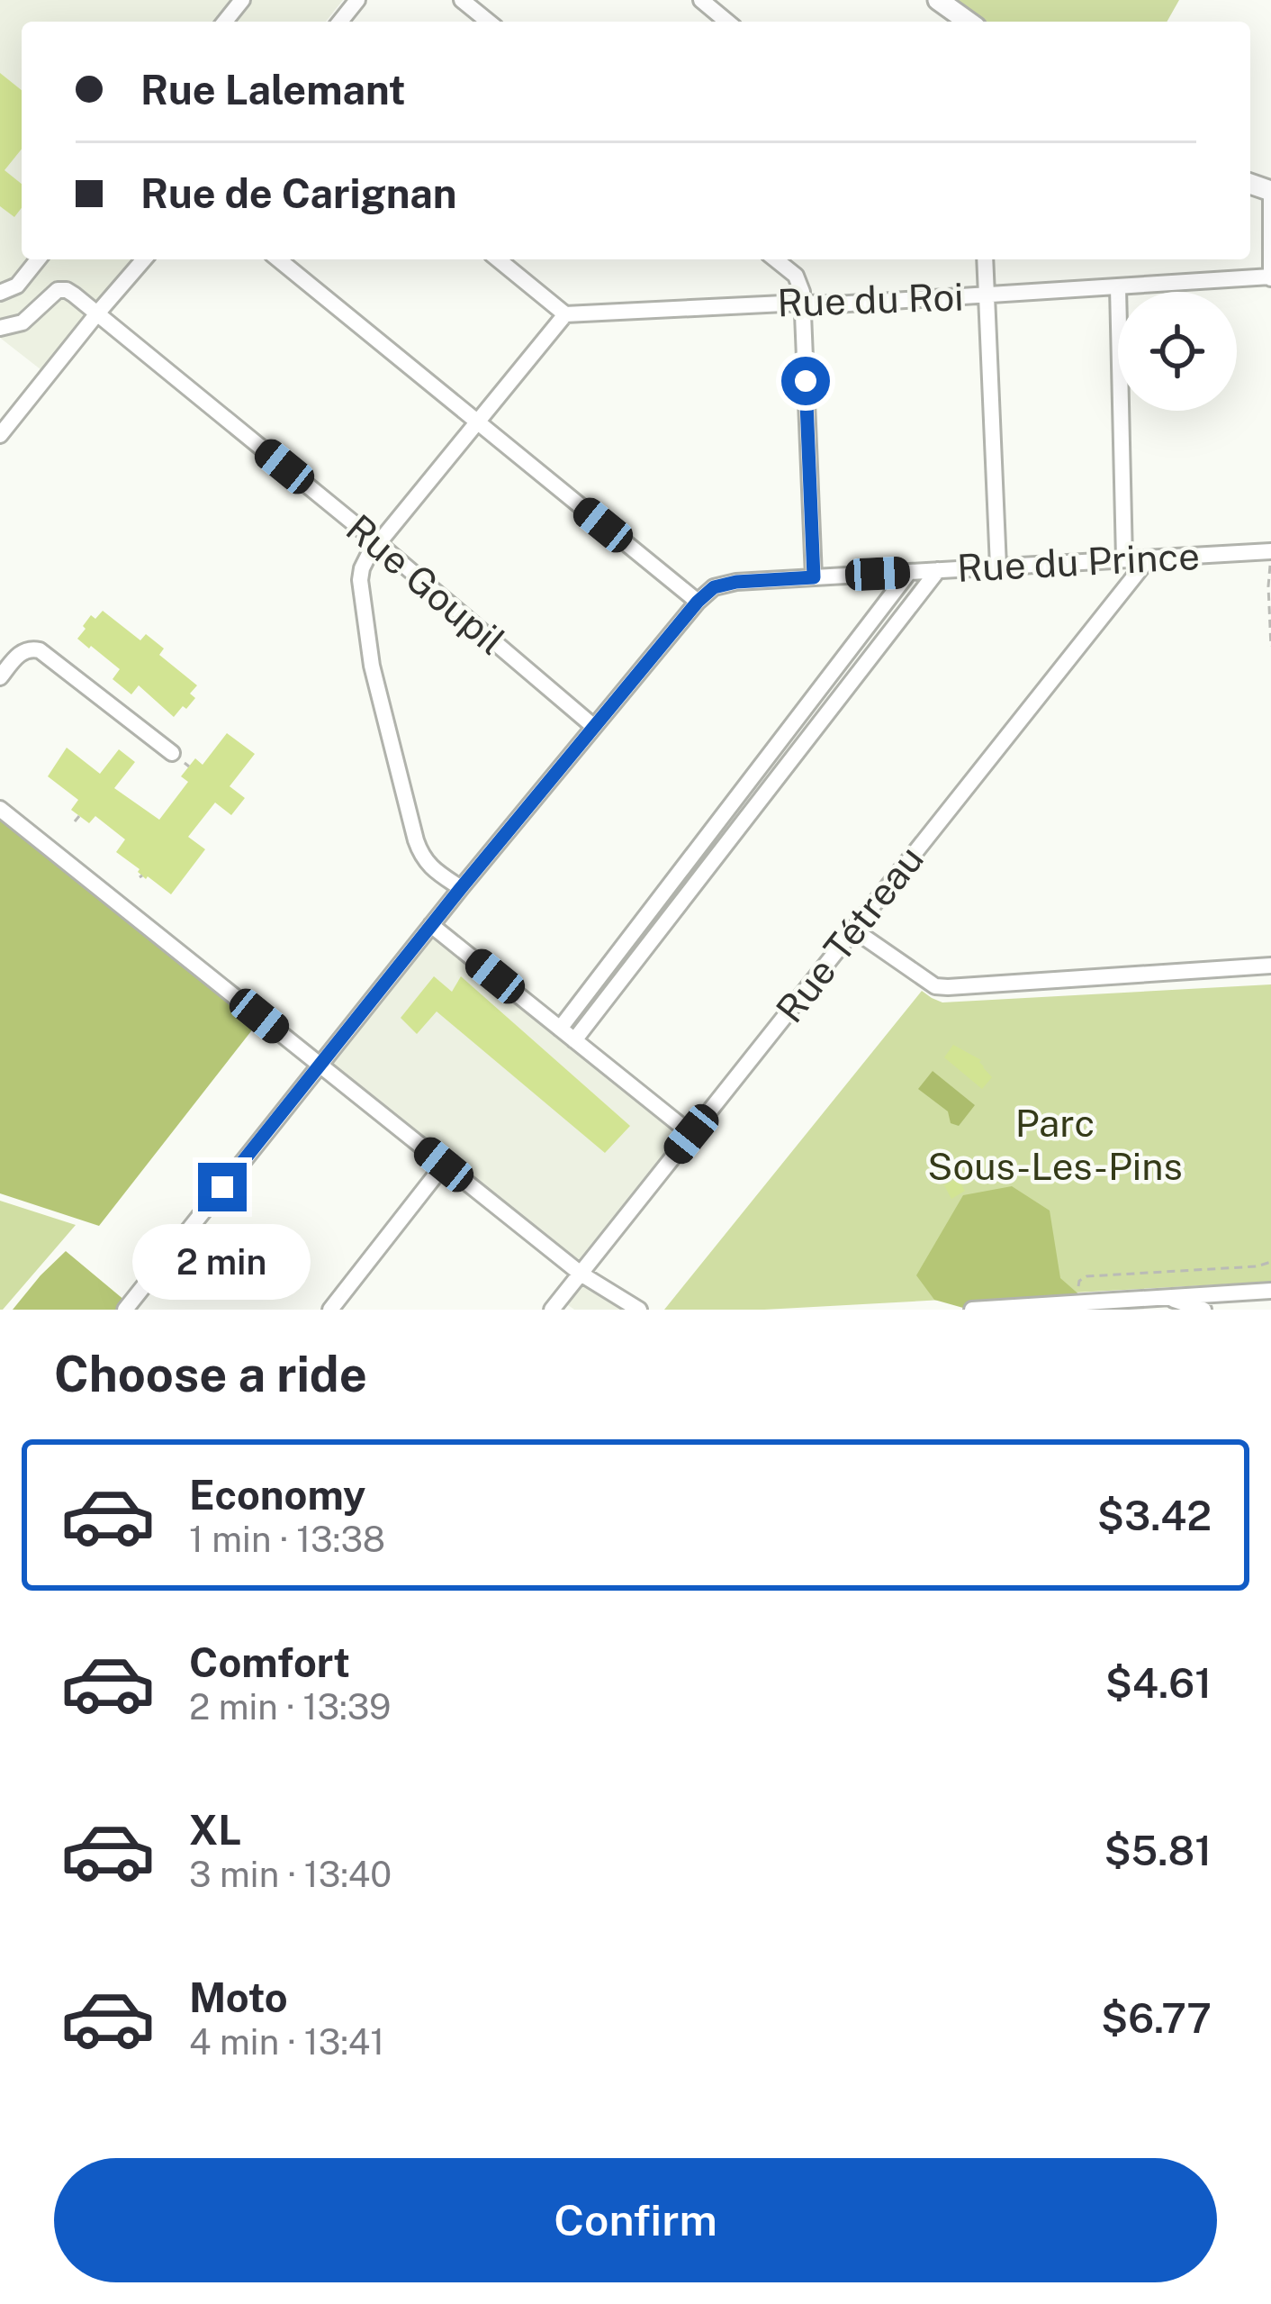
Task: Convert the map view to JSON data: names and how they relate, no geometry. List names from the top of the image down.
{
  "streets": {
    "street": [
      "Rue du Roi",
      "Rue du Prince",
      "Rue Goupil",
      "Rue Tétreau"
    ]
  },
  "crossings": [
    ["Rue du Prince", "Rue Tétreau"]
  ],
  "parks": ["Parc Sous-Les-Pins"],
  "page": {
    "banner": ["Rue Lalemant", "Rue de Carignan"],
    "bubble": "2 min",
    "heading": "Choose a ride",
    "list": [
      {
        "name": "Economy",
        "note": "1 min · 13:38",
        "value": "$3.42"
      },
      {
        "name": "Comfort",
        "note": "2 min · 13:39",
        "value": "$4.61"
      },
      {
        "name": "XL",
        "note": "3 min · 13:40",
        "value": "$5.81"
      },
      {
        "name": "Moto",
        "note": "4 min · 13:41",
        "value": "$6.77"
      }
    ],
    "buttons": "Confirm"
  }
}
